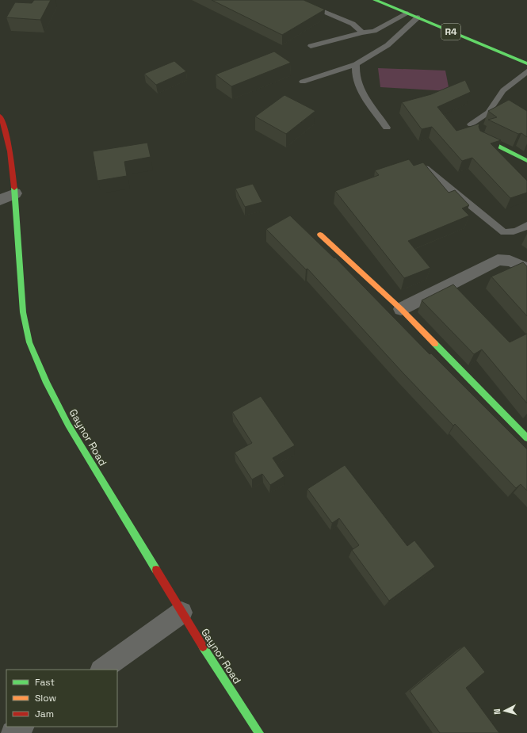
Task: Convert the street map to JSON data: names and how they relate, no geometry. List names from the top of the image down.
{
  "streets": {
    "main road": ["R4", "Gaynor Road"]
  },
  "legend": ["Fast", "Slow", "Jam"],
  "north": "left"
}
